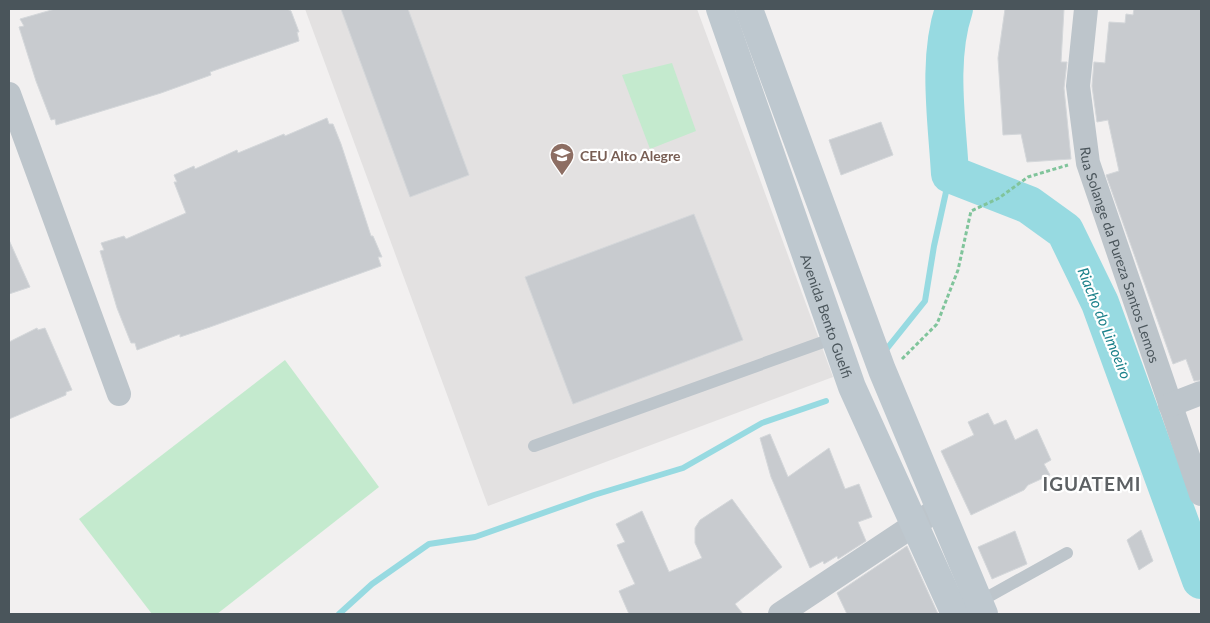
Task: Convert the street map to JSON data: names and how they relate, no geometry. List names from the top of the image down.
{
  "streets": {
    "main road": ["Avenida Bento Guelfi"],
    "street": ["Rua Solange da Pureza Santos Lemos"]
  },
  "districts": ["IGUATEMI"],
  "water": ["Riacho do Limoeiro"],
  "places": {
    "school or university": ["CEU Alto Alegre"]
  }
}
